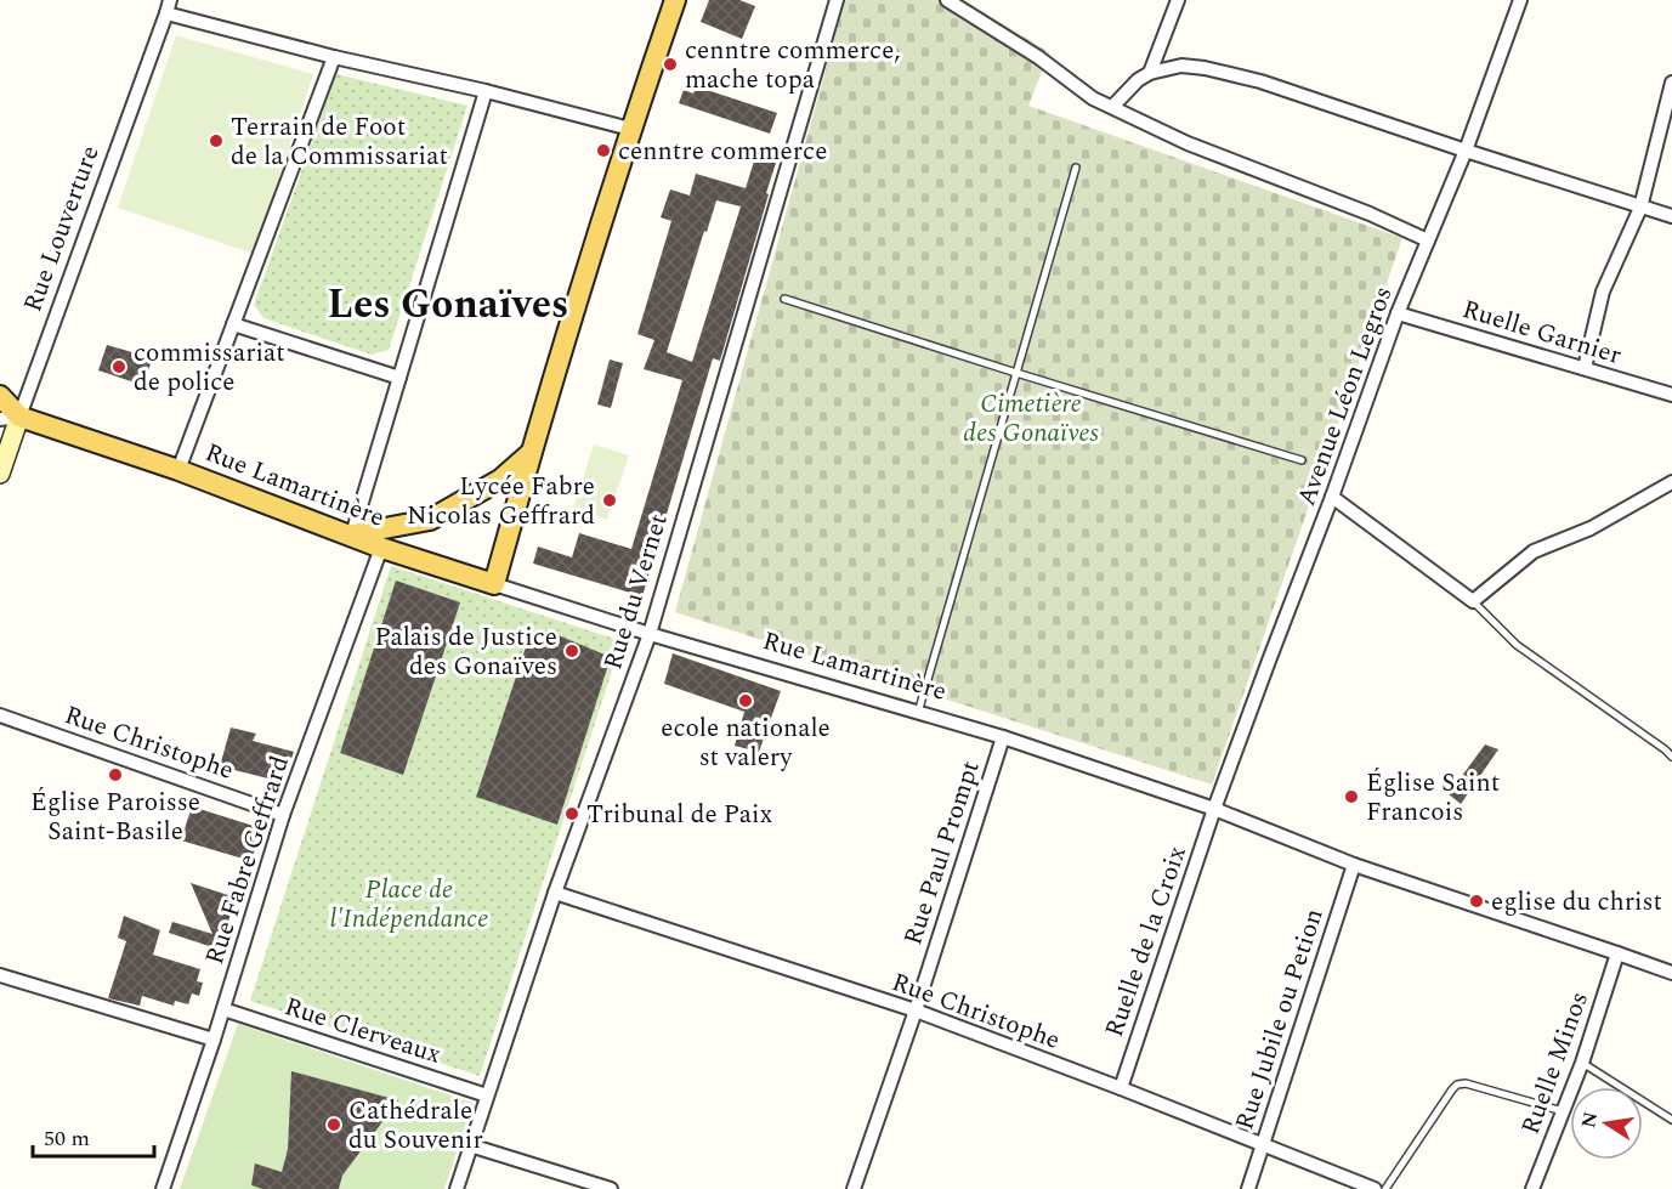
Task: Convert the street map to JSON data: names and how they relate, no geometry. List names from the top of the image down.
{
  "streets": {
    "main road": ["Rue Lamartinère"],
    "street": [
      "Rue Louverture",
      "Ruelle Garnier",
      "Avenue Léon Legros",
      "Rue du Vernet",
      "Rue Christophe",
      "Rue Paul Prompt",
      "Rue Fabre Geffrard",
      "Ruelle de la Croix",
      "Rue Jubile ou Petion",
      "Rue Clerveaux",
      "Ruelle Minos"
    ]
  },
  "crossings": [
    ["Rue Louverture", "Rue Lamartinère"],
    ["Ruelle Garnier", "Avenue Léon Legros"],
    ["Avenue Léon Legros", "Rue Lamartinère"],
    ["Avenue Léon Legros", "Ruelle de la Croix"],
    ["Rue Lamartinère", "Rue du Vernet"],
    ["Rue Lamartinère", "Rue Paul Prompt"],
    ["Rue Lamartinère", "Rue Fabre Geffrard"],
    ["Rue Lamartinère", "Ruelle de la Croix"],
    ["Rue Lamartinère", "Rue Jubile ou Petion"],
    ["Rue Lamartinère", "Ruelle Minos"],
    ["Rue du Vernet", "Rue Christophe"],
    ["Rue du Vernet", "Rue Clerveaux"],
    ["Rue Christophe", "Rue Paul Prompt"],
    ["Rue Christophe", "Rue Fabre Geffrard"],
    ["Rue Christophe", "Ruelle de la Croix"],
    ["Rue Christophe", "Rue Jubile ou Petion"],
    ["Rue Fabre Geffrard", "Rue Clerveaux"]
  ],
  "districts": ["Les Gonaïves"],
  "parks": ["Cimetière des Gonaïves", "Place de l'Indépendance"],
  "places": [
    "cenntre commerce, mache topa",
    "Terrain de Foot de la Commissariat",
    "cenntre commerce",
    "commissariat de police",
    "Lycée Fabre Nicolas Geffrard",
    "Palais de Justice des Gonaïves",
    "ecole nationale st valery",
    "Église Paroisse Saint-Basile",
    "Église Saint Francois",
    "Tribunal de Paix",
    "eglise du christ",
    "Cathédrale du Souvenir"
  ],
  "scale_bar": "50 m",
  "north": "left"
}
